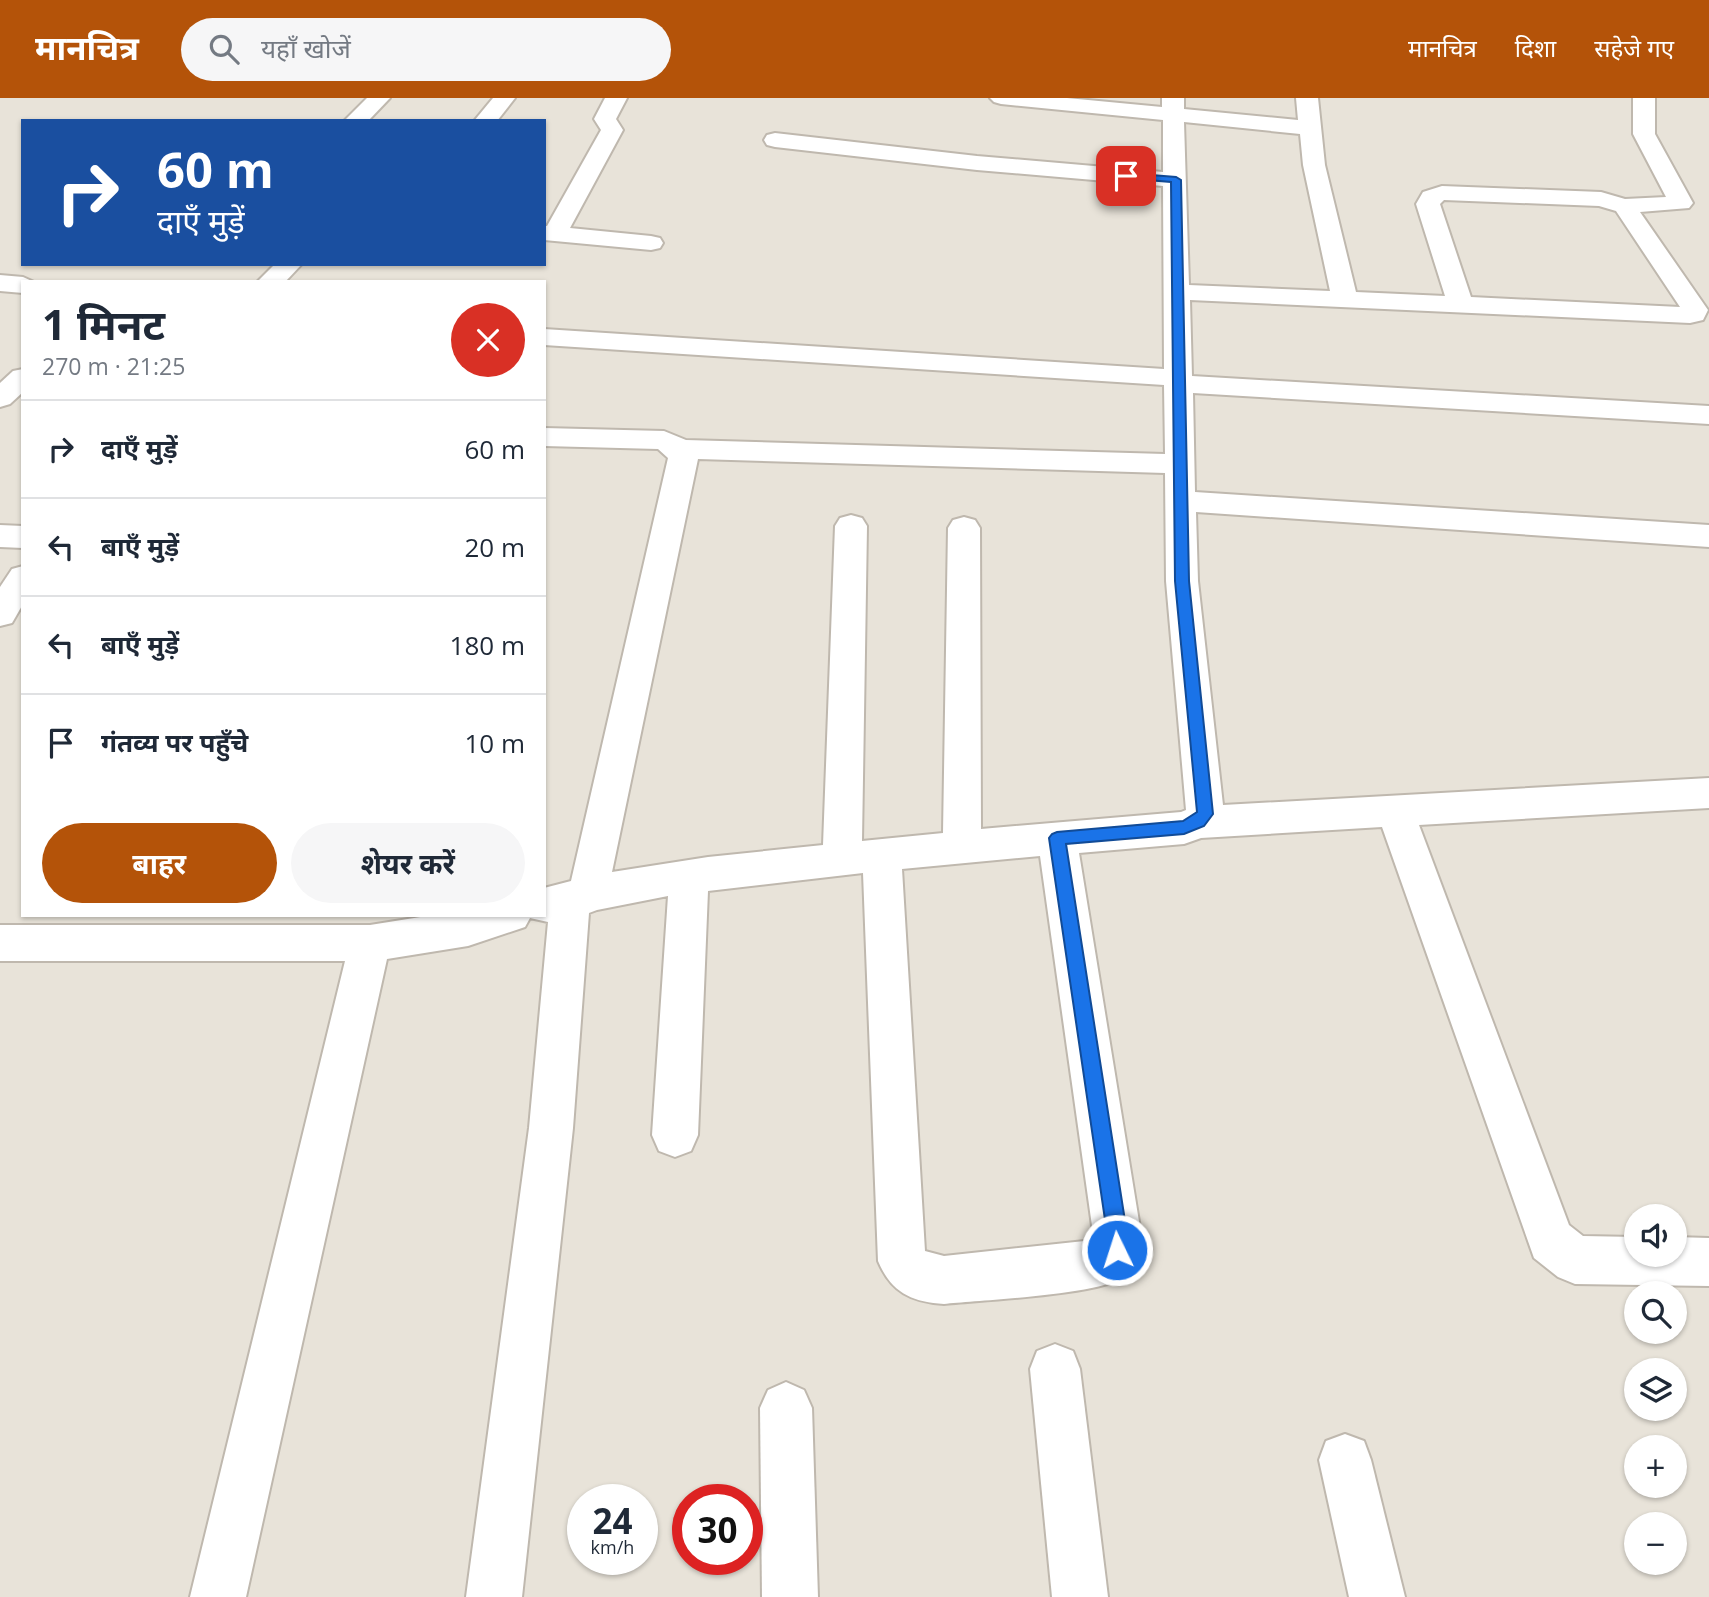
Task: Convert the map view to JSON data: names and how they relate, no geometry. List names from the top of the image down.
{
  "page": {
    "header": "मानचित्र",
    "search": "यहाँ खोजें",
    "nav": ["मानचित्र", "दिशा", "सहेजे गए"],
    "turn": ["60 m", "दाएँ मुड़ें"],
    "heading": ["1 मिनट", "270 m · 21:25"],
    "list": [
      {
        "name": "दाएँ मुड़ें",
        "value": "60 m"
      },
      {
        "name": "बाएँ मुड़ें",
        "value": "20 m"
      },
      {
        "name": "बाएँ मुड़ें",
        "value": "180 m"
      },
      {
        "name": "गंतव्य पर पहुँचे",
        "value": "10 m"
      }
    ],
    "buttons": ["बाहर", "शेयर करें"],
    "map_buttons": ["+", "−"],
    "speed": "24 km/h",
    "limit": "30"
  }
}
